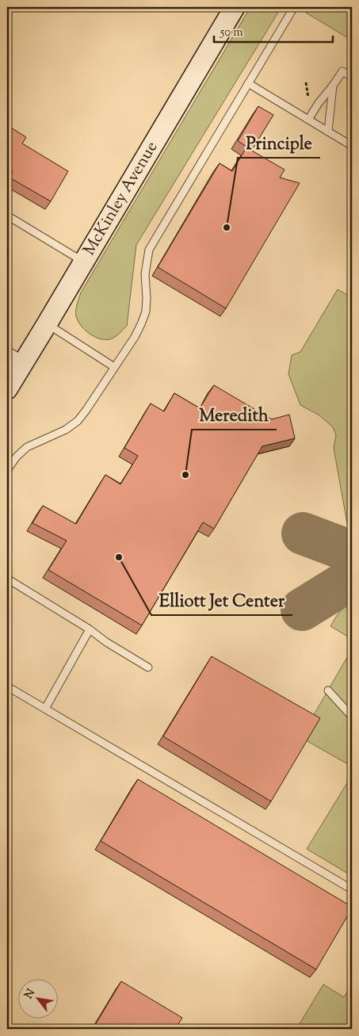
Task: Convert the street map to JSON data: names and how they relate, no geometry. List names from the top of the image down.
{
  "streets": {
    "main road": ["McKinley Avenue"]
  },
  "places": ["Principle", "Meredith", "Elliott Jet Center"],
  "scale_bar": "50 m",
  "north": "top left"
}
